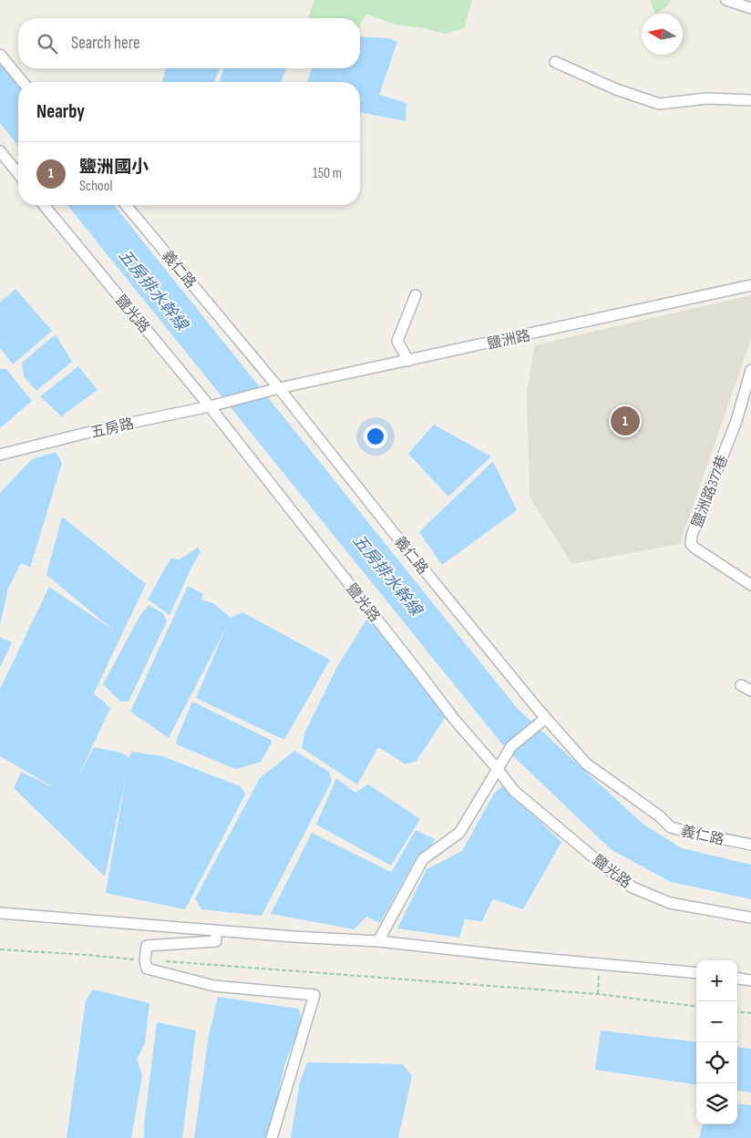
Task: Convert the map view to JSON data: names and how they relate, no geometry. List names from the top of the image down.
{
  "streets": {
    "street": [
      "義仁路",
      "鹽光路",
      "鹽洲路",
      "五房路",
      "鹽洲路377巷"
    ]
  },
  "crossings": [
    ["義仁路", "鹽洲路"],
    ["鹽光路", "五房路"],
    ["鹽洲路", "五房路"]
  ],
  "water": ["五房排水幹線"],
  "north": "left",
  "page": {
    "search": "Search here",
    "heading": "Nearby",
    "list": [
      {
        "mark": "1",
        "name": "鹽洲國小",
        "note": "School",
        "value": "150 m"
      }
    ],
    "pins": "1",
    "map_buttons": ["+", "−"]
  }
}
